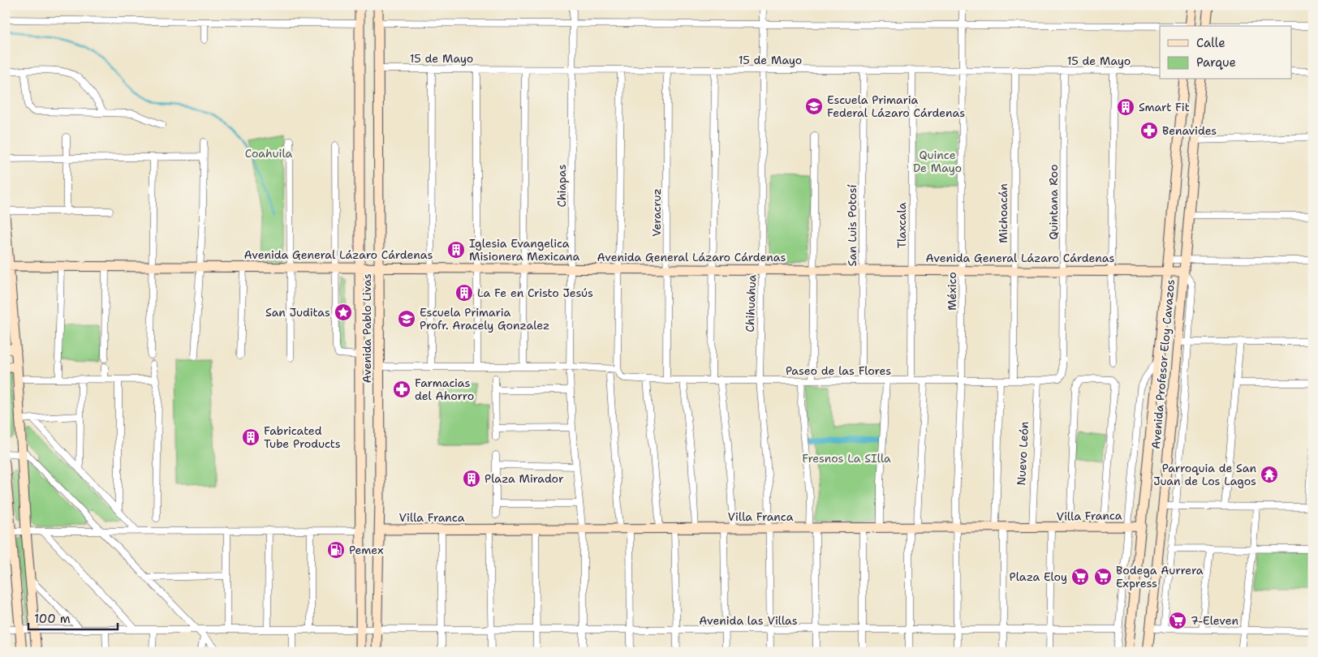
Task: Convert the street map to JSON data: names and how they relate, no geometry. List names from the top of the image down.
{
  "streets": {
    "street": [
      "15 de Mayo",
      "Chiapas",
      "Quintana Roo",
      "Veracruz",
      "Michoacán",
      "San Luis Potosí",
      "Tlaxcala",
      "Avenida General Lázaro Cárdenas",
      "México",
      "Chihuahua",
      "Avenida Pablo Livas",
      "Avenida Profesor Eloy Cavazos",
      "Paseo de las Flores",
      "Nuevo León",
      "Villa Franca",
      "Avenida las Villas"
    ]
  },
  "crossings": [
    ["15 de Mayo", "Chiapas"],
    ["15 de Mayo", "Quintana Roo"],
    ["15 de Mayo", "Veracruz"],
    ["15 de Mayo", "Michoacán"],
    ["15 de Mayo", "San Luis Potosí"],
    ["15 de Mayo", "Tlaxcala"],
    ["15 de Mayo", "México"],
    ["15 de Mayo", "Chihuahua"],
    ["15 de Mayo", "Avenida Pablo Livas"],
    ["Chiapas", "Avenida General Lázaro Cárdenas"],
    ["Quintana Roo", "Avenida General Lázaro Cárdenas"],
    ["Quintana Roo", "Paseo de las Flores"],
    ["Veracruz", "Avenida General Lázaro Cárdenas"],
    ["Veracruz", "Paseo de las Flores"],
    ["Michoacán", "Avenida General Lázaro Cárdenas"],
    ["Michoacán", "Paseo de las Flores"],
    ["San Luis Potosí", "Avenida General Lázaro Cárdenas"],
    ["San Luis Potosí", "Paseo de las Flores"],
    ["Tlaxcala", "Avenida General Lázaro Cárdenas"],
    ["Tlaxcala", "Paseo de las Flores"],
    ["Avenida General Lázaro Cárdenas", "México"],
    ["Avenida General Lázaro Cárdenas", "Chihuahua"],
    ["Avenida General Lázaro Cárdenas", "Avenida Pablo Livas"],
    ["Avenida General Lázaro Cárdenas", "Avenida Profesor Eloy Cavazos"],
    ["México", "Paseo de las Flores"],
    ["México", "Villa Franca"],
    ["México", "Avenida las Villas"],
    ["Chihuahua", "Paseo de las Flores"],
    ["Chihuahua", "Villa Franca"],
    ["Chihuahua", "Avenida las Villas"],
    ["Avenida Pablo Livas", "Villa Franca"],
    ["Avenida Pablo Livas", "Avenida las Villas"],
    ["Avenida Profesor Eloy Cavazos", "Villa Franca"],
    ["Avenida Profesor Eloy Cavazos", "Avenida las Villas"],
    ["Paseo de las Flores", "Nuevo León"],
    ["Nuevo León", "Villa Franca"]
  ],
  "parks": ["Coahuila", "Quince De Mayo", "Fresnos La SIlla"],
  "places": {
    "school or university": ["Escuela Primaria Federal Lázaro Cárdenas", "Escuela Primaria Profr. Aracely Gonzalez"],
    "building": [
      "Smart Fit",
      "Iglesia Evangelica Misionera Mexicana",
      "La Fe en Cristo Jesús",
      "Fabricated Tube Products",
      "Plaza Mirador"
    ],
    "pharmacy": ["Benavides", "Farmacias del Ahorro"],
    "place": ["San Juditas"],
    "temple": ["Parroquia de San Juan de Los Lagos"],
    "fuel station": ["Pemex"],
    "supermarket": ["Plaza Eloy", "Bodega Aurrera Express", "7-Eleven"]
  },
  "legend": ["Calle", "Parque"],
  "scale_bar": "100 m"
}
